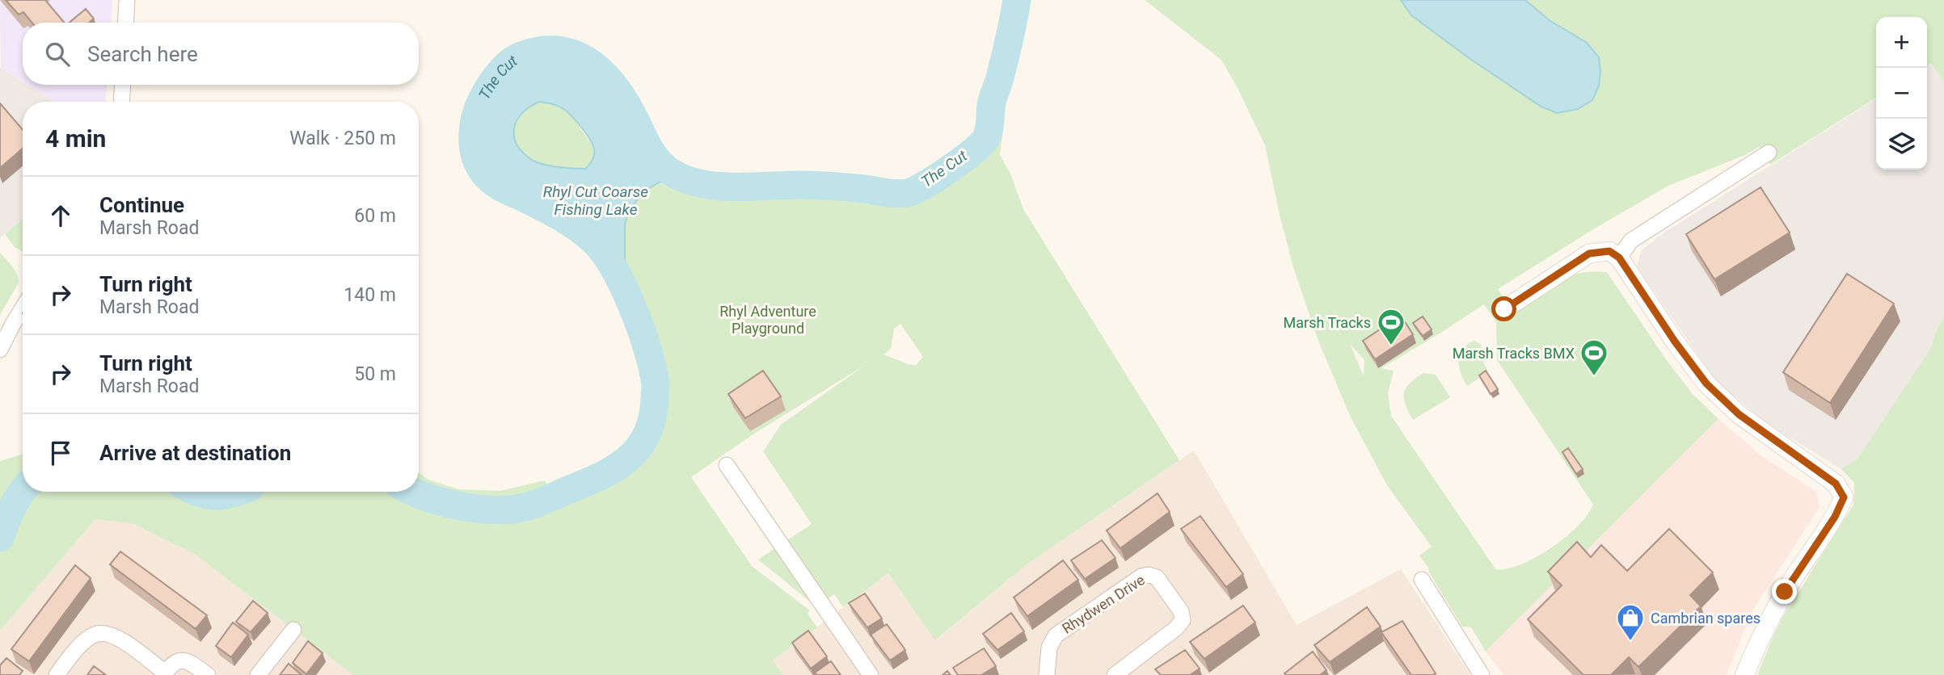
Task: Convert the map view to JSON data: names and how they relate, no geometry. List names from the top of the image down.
{
  "streets": {
    "street": ["Rhydwen Drive"]
  },
  "water": ["The Cut", "Rhyl Cut Coarse Fishing Lake"],
  "parks": ["Rhyl Adventure Playground"],
  "places": {
    "sports": ["Marsh Tracks", "Marsh Tracks BMX"],
    "shop": ["Cambrian spares"]
  },
  "page": {
    "map_buttons": ["+", "−"],
    "search": "Search here",
    "heading": ["4 min", "Walk · 250 m"],
    "list": [
      ["Continue", "Marsh Road", "60 m"],
      ["Turn right", "Marsh Road", "140 m"],
      ["Turn right", "Marsh Road", "50 m"],
      "Arrive at destination"
    ]
  }
}
